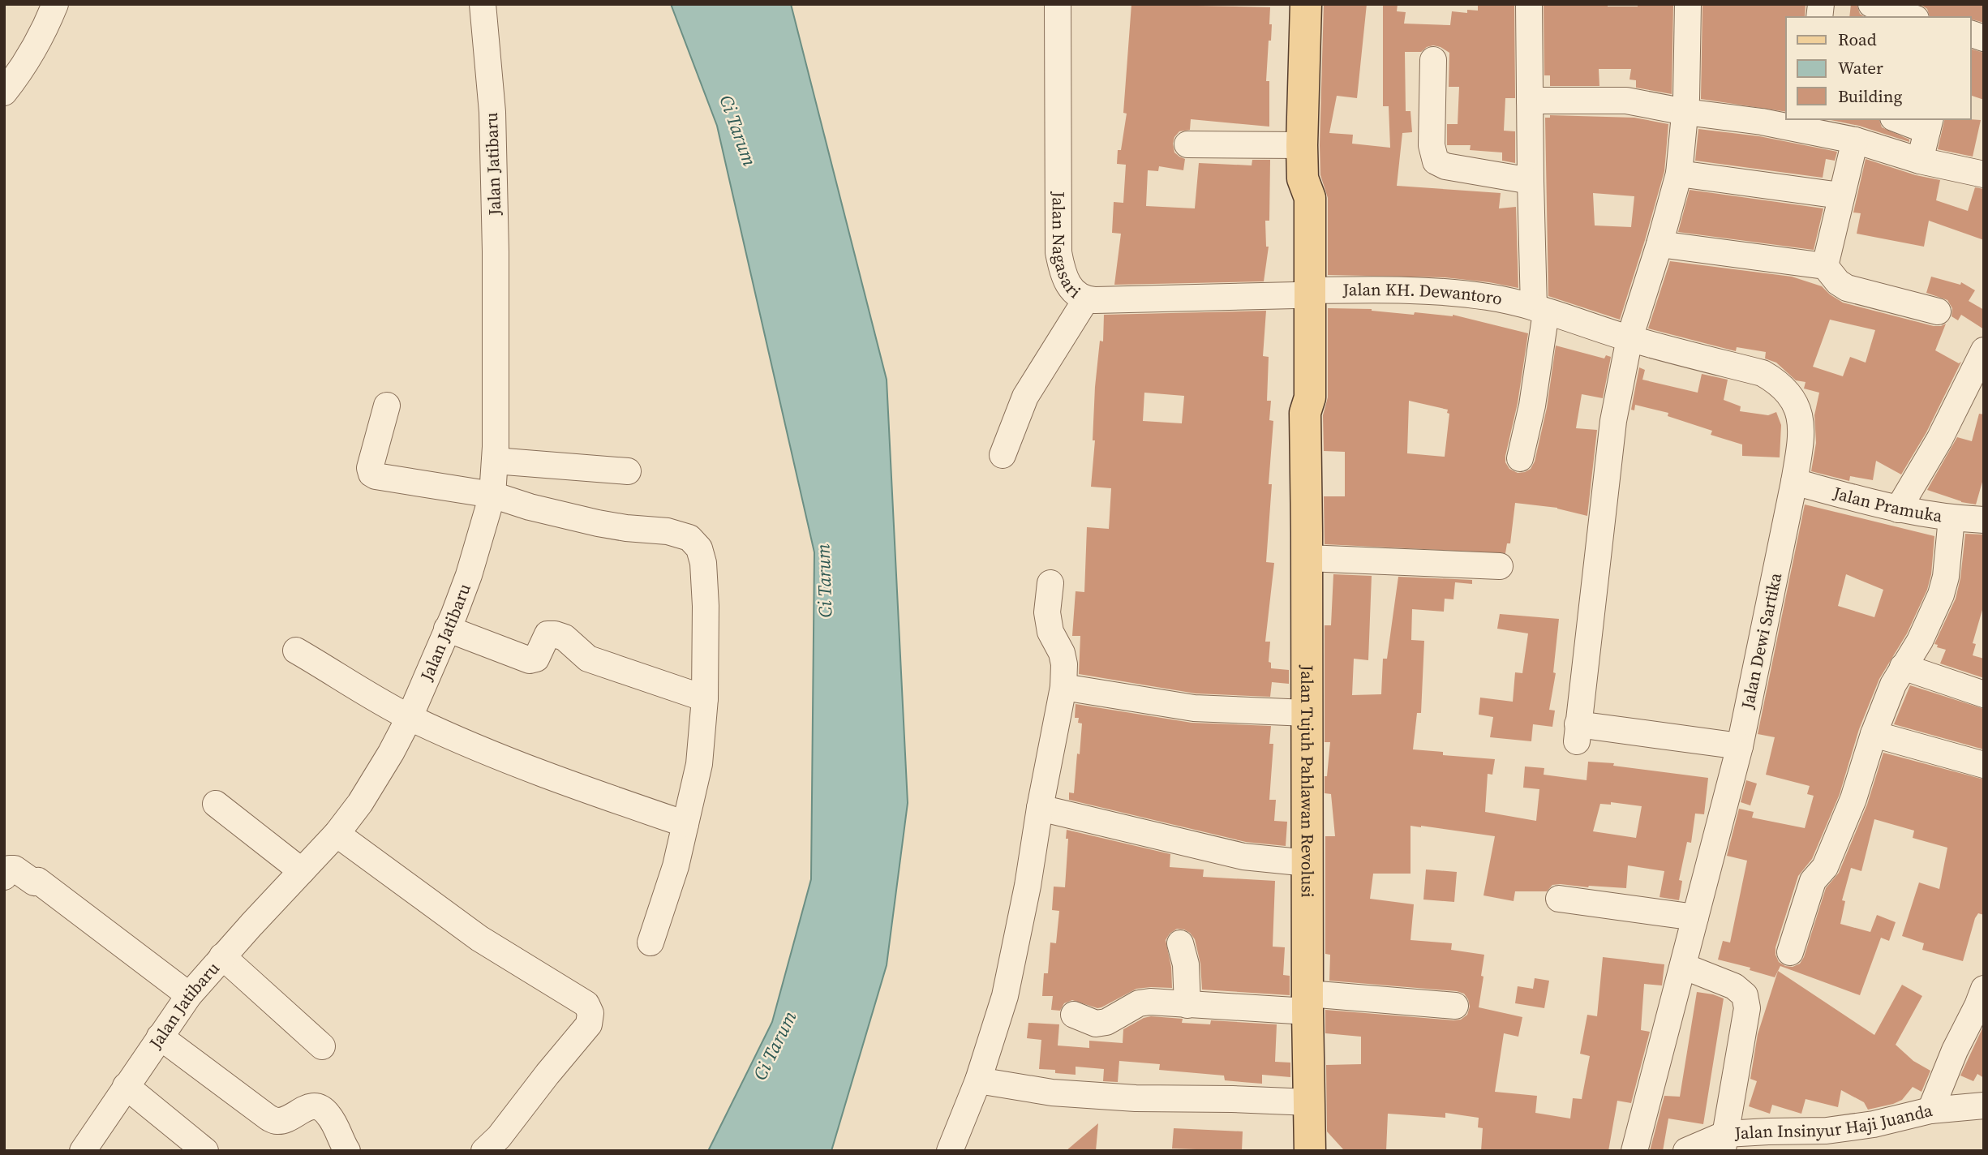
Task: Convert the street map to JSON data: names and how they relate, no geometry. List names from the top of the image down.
{
  "streets": {
    "main road": ["Jalan Tujuh Pahlawan Revolusi"],
    "street": [
      "Jalan Jatibaru",
      "Jalan Nagasari",
      "Jalan KH. Dewantoro",
      "Jalan Pramuka",
      "Jalan Dewi Sartika",
      "Jalan Insinyur Haji Juanda"
    ]
  },
  "crossings": [
    ["Jalan Nagasari", "Jalan KH. Dewantoro"],
    ["Jalan Nagasari", "Jalan Tujuh Pahlawan Revolusi"],
    ["Jalan KH. Dewantoro", "Jalan Dewi Sartika"],
    ["Jalan KH. Dewantoro", "Jalan Tujuh Pahlawan Revolusi"],
    ["Jalan Pramuka", "Jalan Dewi Sartika"]
  ],
  "water": ["Ci Tarum"],
  "legend": ["Road", "Water", "Building"]
}
